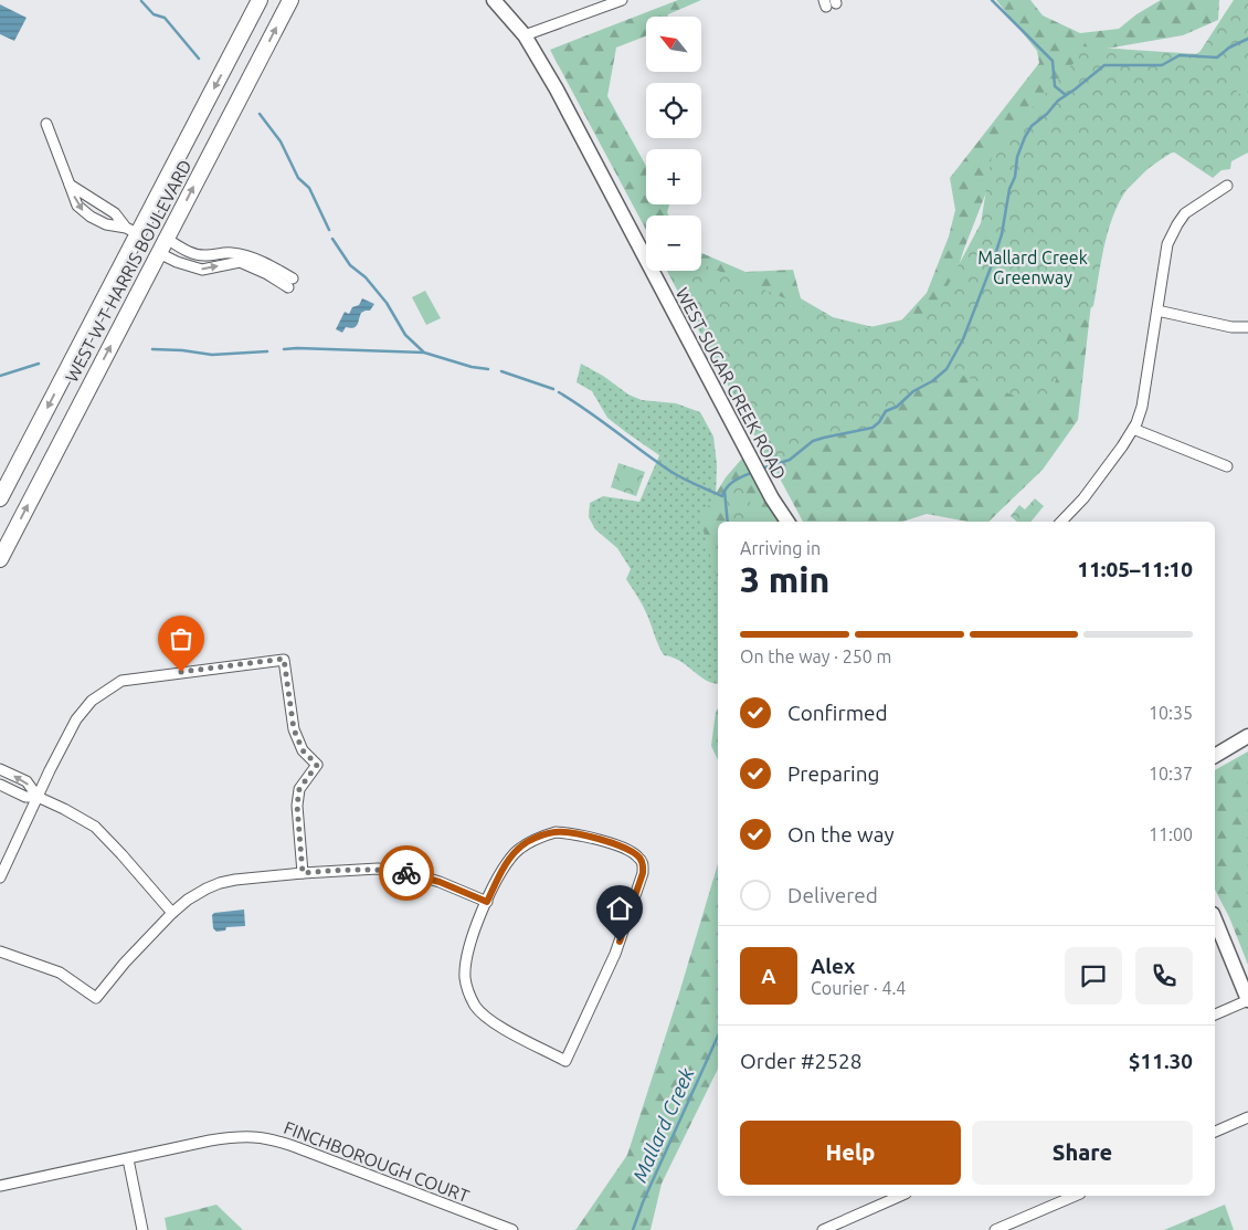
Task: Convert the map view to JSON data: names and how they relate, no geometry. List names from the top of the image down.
{
  "streets": {
    "main road": ["WEST W T HARRIS BOULEVARD", "WEST SUGAR CREEK ROAD"],
    "street": ["FINCHBOROUGH COURT"]
  },
  "water": ["Mallard Creek"],
  "parks": ["Mallard Creek Greenway"],
  "north": "top left",
  "page": {
    "map_buttons": ["+", "−"],
    "heading": ["3 min", "Arriving in", "11:05–11:10"],
    "panel": [
      "Alex",
      "Courier · 4.4",
      "Order #2528",
      "$11.30"
    ],
    "bar": "On the way · 250 m",
    "list": [
      ["Confirmed", "10:35"],
      ["Preparing", "10:37"],
      ["On the way", "11:00"],
      "Delivered"
    ],
    "round": "A",
    "buttons": ["Help", "Share"]
  }
}
